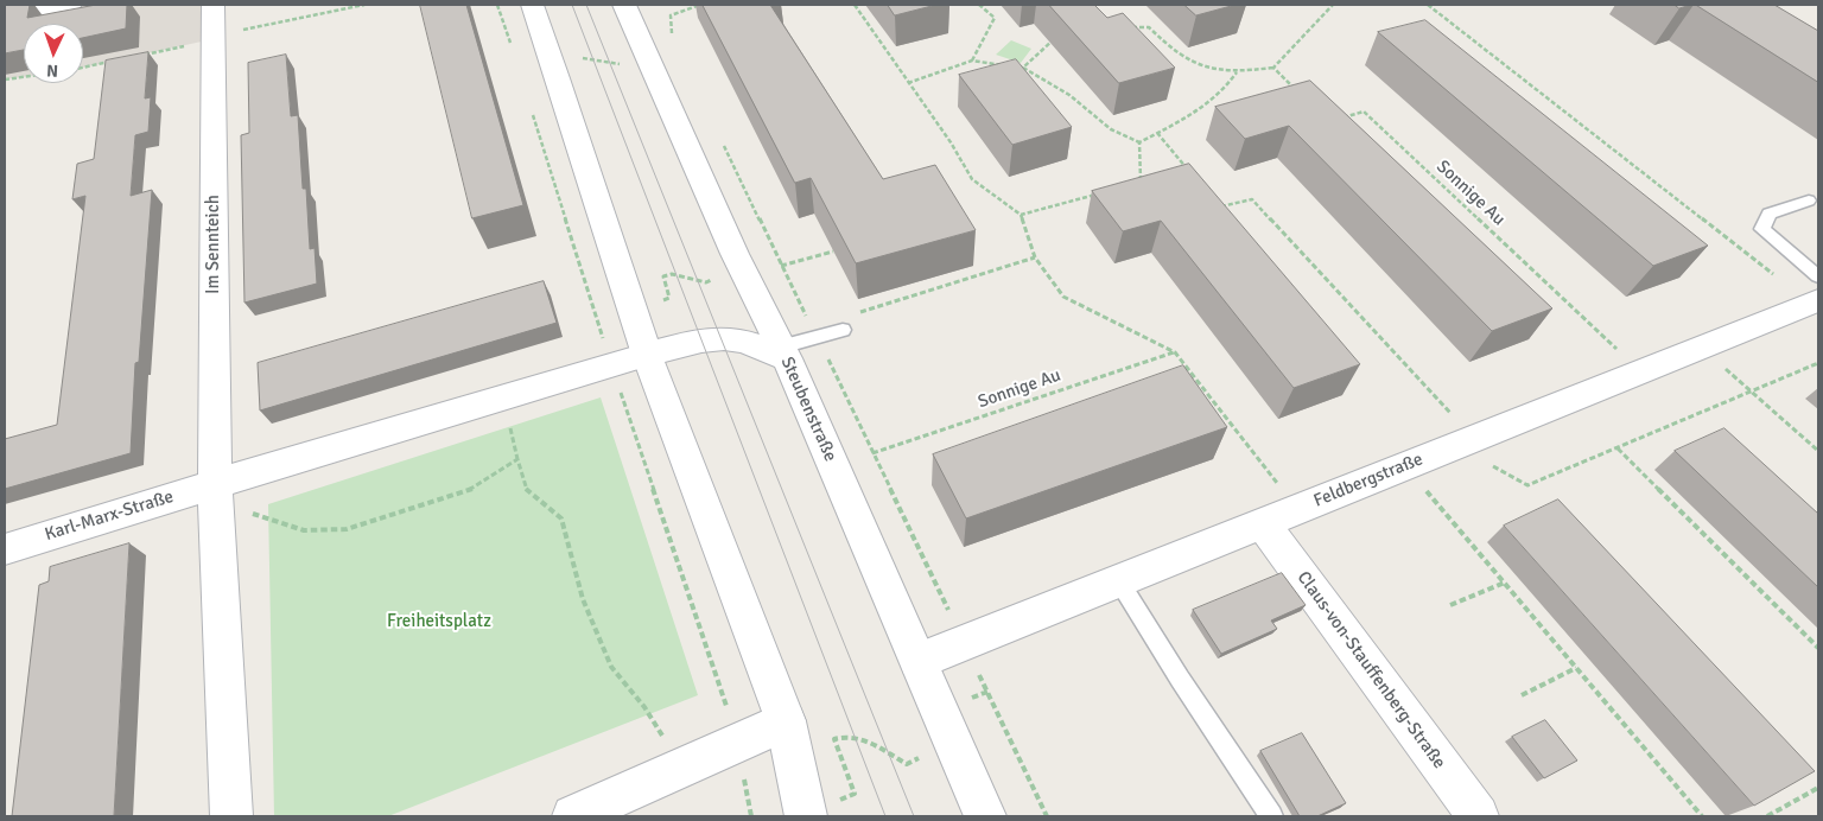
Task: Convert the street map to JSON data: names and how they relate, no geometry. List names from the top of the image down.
{
  "streets": {
    "street": [
      "Im Sennteich",
      "Steubenstraße",
      "Feldbergstraße",
      "Karl-Marx-Straße",
      "Claus-von-Stauffenberg-Straße"
    ],
    "path": ["Sonnige Au"]
  },
  "crossings": [
    ["Sonnige Au", "Feldbergstraße"],
    ["Im Sennteich", "Karl-Marx-Straße"],
    ["Steubenstraße", "Feldbergstraße"],
    ["Feldbergstraße", "Claus-von-Stauffenberg-Straße"]
  ],
  "parks": ["Freiheitsplatz"],
  "north": "bottom"
}
